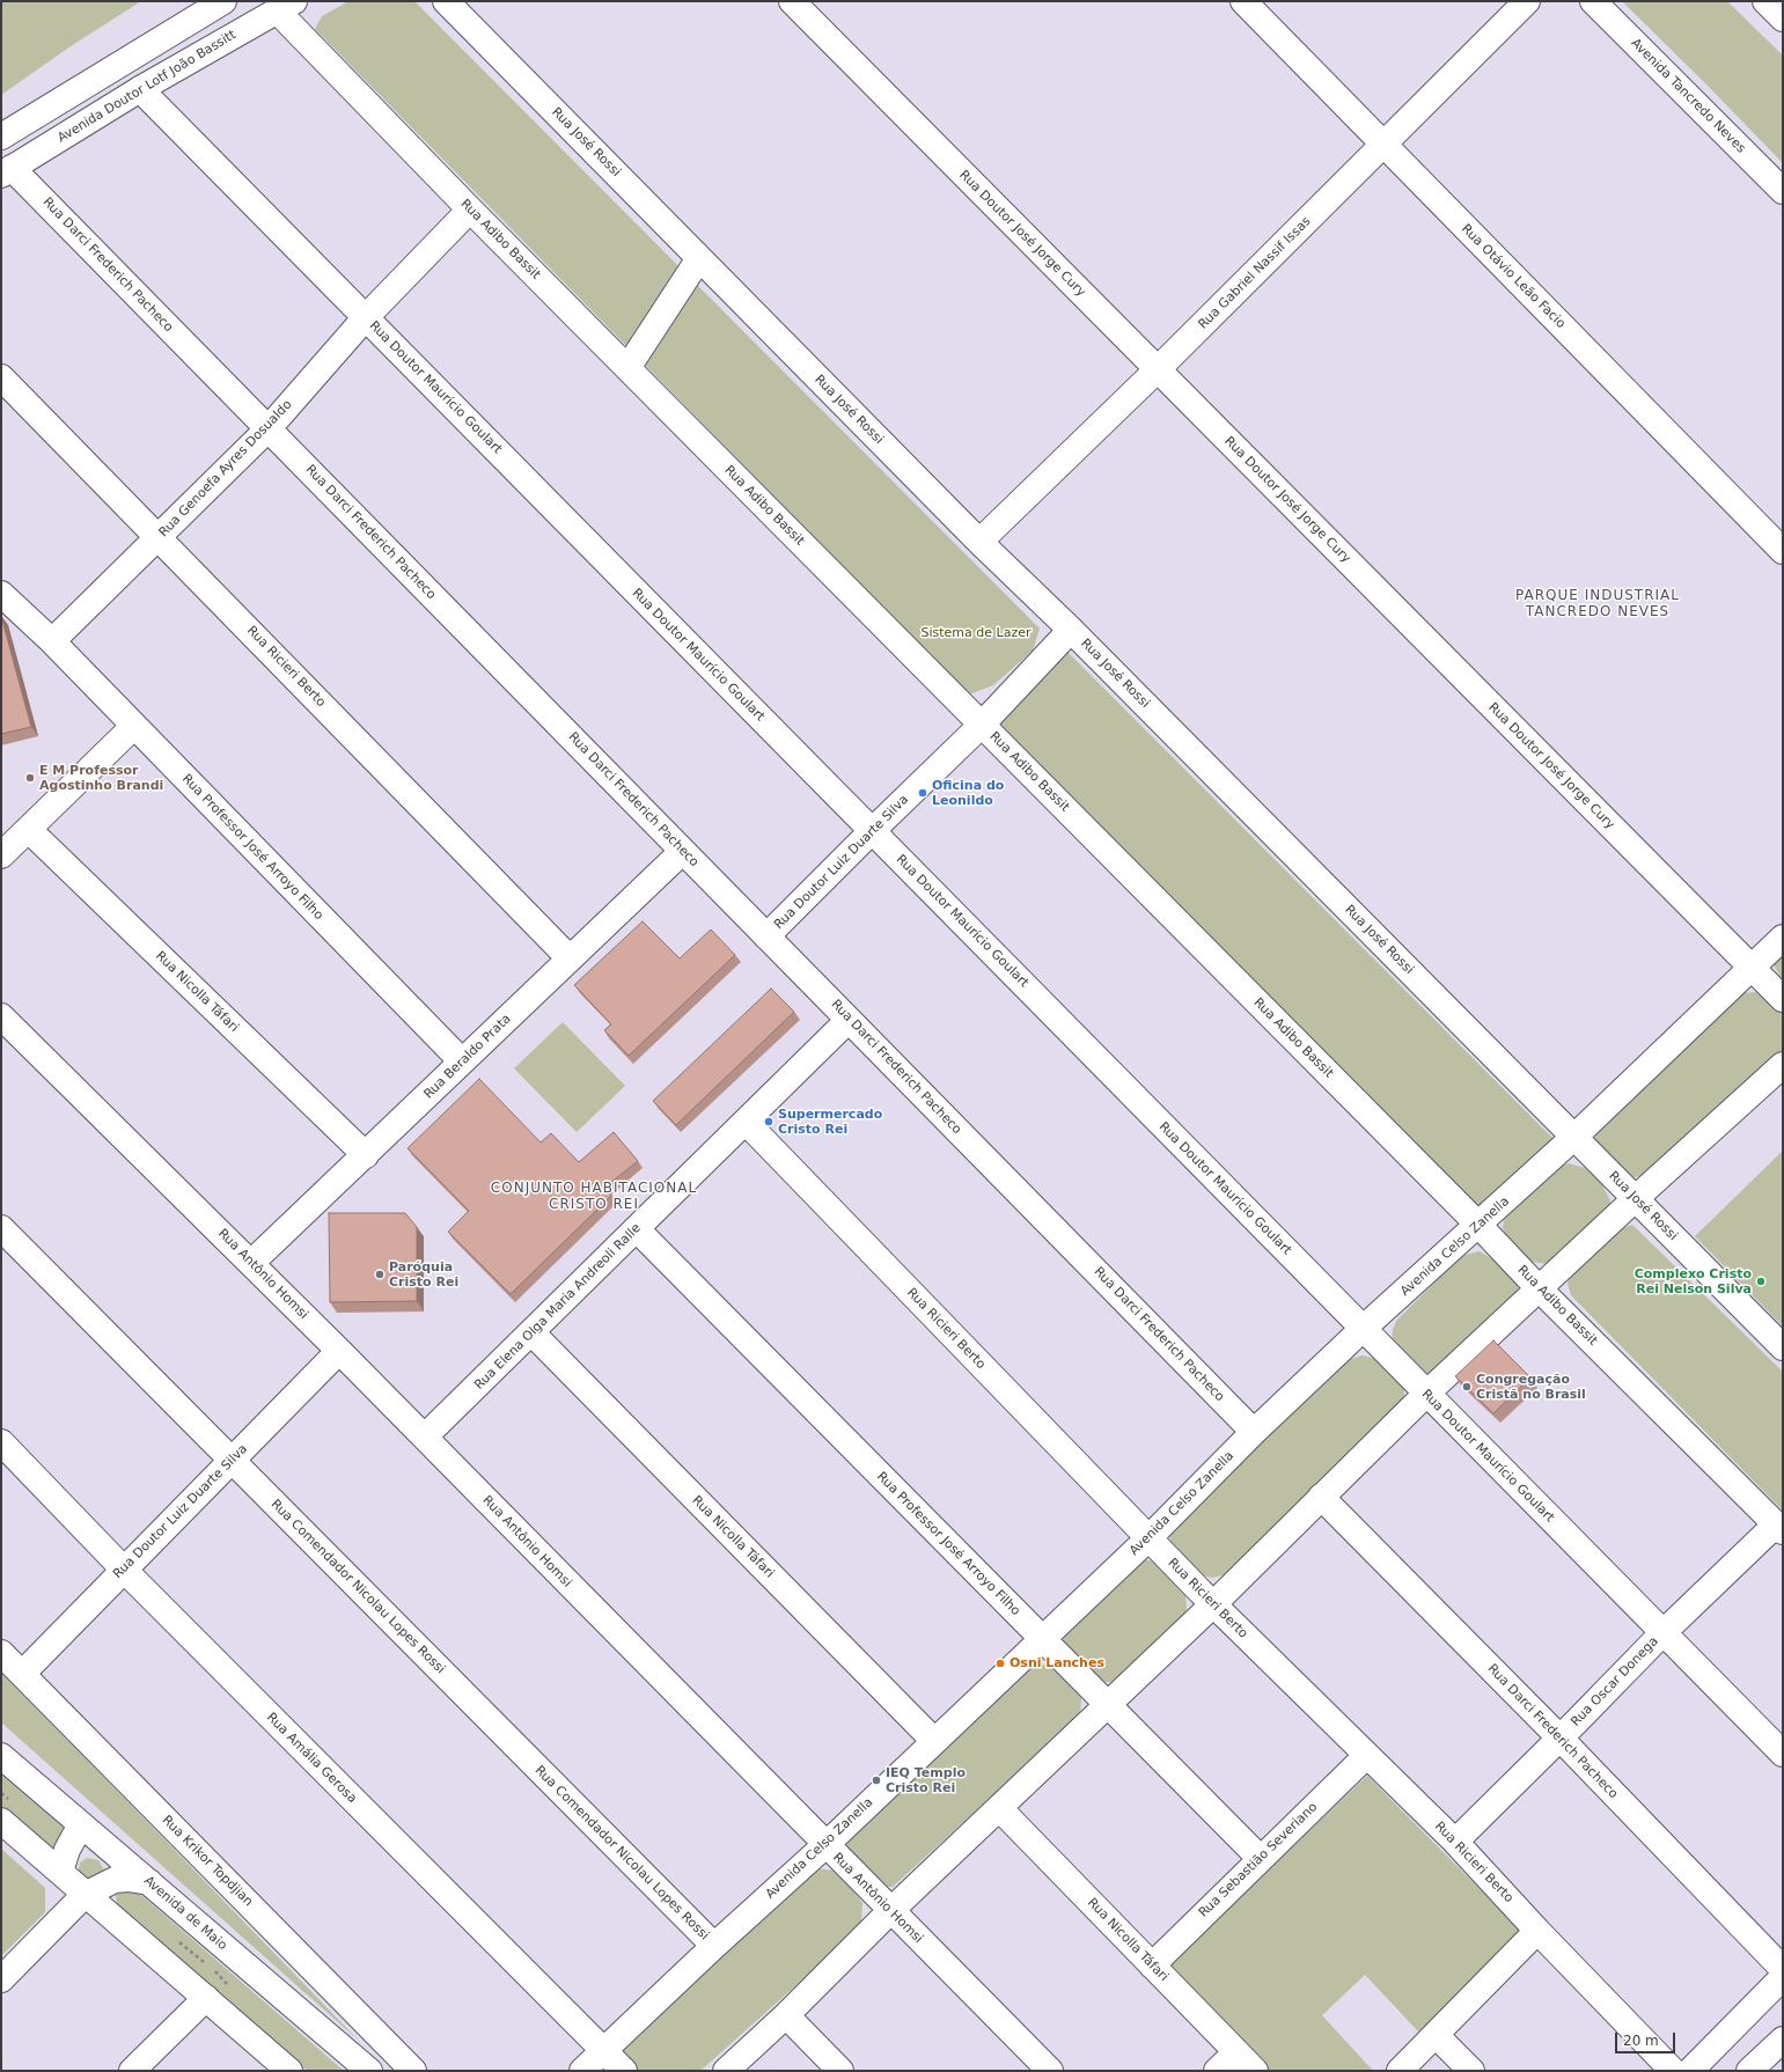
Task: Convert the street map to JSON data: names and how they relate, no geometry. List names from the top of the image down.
{
  "streets": {
    "main road": [
      "Avenida Doutor Lotf João Bassitt",
      "Avenida Tancredo Neves",
      "Rua José Rossi",
      "Rua Doutor José Jorge Cury",
      "Rua Adibo Bassit",
      "Rua Darci Frederich Pacheco",
      "Rua Gabriel Nassif Issas",
      "Rua Otávio Leão Facio",
      "Rua Doutor Maurício Goulart",
      "Rua Genoefa Ayres Dosualdo",
      "Rua Ricieri Berto",
      "Rua Professor José Arroyo Filho",
      "Rua Doutor Luiz Duarte Silva",
      "Rua Nicolla Táfari",
      "Rua Beraldo Prata",
      "Avenida Celso Zanella",
      "Rua Antônio Homsi",
      "Rua Elena Olga Maria Andreoli Ralle",
      "Rua Comendador Nicolau Lopes Rossi",
      "Rua Oscar Donega",
      "Rua Amália Gerosa",
      "Rua Sebastião Severiano",
      "Rua Krikor Topdjian",
      "Avenida de Maio"
    ]
  },
  "crossings": [
    ["Avenida Doutor Lotf João Bassitt", "Rua Adibo Bassit"],
    ["Avenida Doutor Lotf João Bassitt", "Rua Darci Frederich Pacheco"],
    ["Avenida Doutor Lotf João Bassitt", "Rua Doutor Maurício Goulart"],
    ["Rua José Rossi", "Rua Gabriel Nassif Issas"],
    ["Rua José Rossi", "Rua Doutor Luiz Duarte Silva"],
    ["Rua José Rossi", "Avenida Celso Zanella"],
    ["Rua Doutor José Jorge Cury", "Rua Gabriel Nassif Issas"],
    ["Rua Doutor José Jorge Cury", "Avenida Celso Zanella"],
    ["Rua Adibo Bassit", "Rua Genoefa Ayres Dosualdo"],
    ["Rua Adibo Bassit", "Rua Doutor Luiz Duarte Silva"],
    ["Rua Adibo Bassit", "Avenida Celso Zanella"],
    ["Rua Adibo Bassit", "Rua Oscar Donega"],
    ["Rua Darci Frederich Pacheco", "Rua Genoefa Ayres Dosualdo"],
    ["Rua Darci Frederich Pacheco", "Rua Doutor Luiz Duarte Silva"],
    ["Rua Darci Frederich Pacheco", "Rua Beraldo Prata"],
    ["Rua Darci Frederich Pacheco", "Avenida Celso Zanella"],
    ["Rua Darci Frederich Pacheco", "Rua Elena Olga Maria Andreoli Ralle"],
    ["Rua Darci Frederich Pacheco", "Rua Oscar Donega"],
    ["Rua Gabriel Nassif Issas", "Rua Otávio Leão Facio"],
    ["Rua Doutor Maurício Goulart", "Rua Genoefa Ayres Dosualdo"],
    ["Rua Doutor Maurício Goulart", "Rua Doutor Luiz Duarte Silva"],
    ["Rua Doutor Maurício Goulart", "Avenida Celso Zanella"],
    ["Rua Doutor Maurício Goulart", "Rua Oscar Donega"],
    ["Rua Genoefa Ayres Dosualdo", "Rua Ricieri Berto"],
    ["Rua Genoefa Ayres Dosualdo", "Rua Professor José Arroyo Filho"],
    ["Rua Ricieri Berto", "Rua Beraldo Prata"],
    ["Rua Ricieri Berto", "Avenida Celso Zanella"],
    ["Rua Ricieri Berto", "Rua Elena Olga Maria Andreoli Ralle"],
    ["Rua Ricieri Berto", "Rua Oscar Donega"],
    ["Rua Ricieri Berto", "Rua Sebastião Severiano"],
    ["Rua Professor José Arroyo Filho", "Rua Beraldo Prata"],
    ["Rua Professor José Arroyo Filho", "Avenida Celso Zanella"],
    ["Rua Professor José Arroyo Filho", "Rua Elena Olga Maria Andreoli Ralle"],
    ["Rua Professor José Arroyo Filho", "Rua Sebastião Severiano"],
    ["Rua Doutor Luiz Duarte Silva", "Rua Antônio Homsi"],
    ["Rua Doutor Luiz Duarte Silva", "Rua Comendador Nicolau Lopes Rossi"],
    ["Rua Doutor Luiz Duarte Silva", "Rua Amália Gerosa"],
    ["Rua Doutor Luiz Duarte Silva", "Rua Krikor Topdjian"],
    ["Rua Nicolla Táfari", "Rua Beraldo Prata"],
    ["Rua Nicolla Táfari", "Avenida Celso Zanella"],
    ["Rua Nicolla Táfari", "Rua Elena Olga Maria Andreoli Ralle"],
    ["Rua Nicolla Táfari", "Rua Sebastião Severiano"],
    ["Rua Beraldo Prata", "Rua Antônio Homsi"],
    ["Avenida Celso Zanella", "Rua Antônio Homsi"],
    ["Avenida Celso Zanella", "Rua Comendador Nicolau Lopes Rossi"],
    ["Avenida Celso Zanella", "Rua Amália Gerosa"],
    ["Rua Antônio Homsi", "Rua Elena Olga Maria Andreoli Ralle"]
  ],
  "districts": ["PARQUE INDUSTRIAL TANCREDO NEVES", "CONJUNTO HABITACIONAL CRISTO REI"],
  "parks": ["Sistema de Lazer"],
  "places": [
    "E M Professor Agostinho Brandi",
    "Oficina do Leonildo",
    "Supermercado Cristo Rei",
    "Paróquia Cristo Rei",
    "Complexo Cristo Rei Nelson Silva",
    "Congregação Cristã no Brasil",
    "Osni Lanches",
    "IEQ Templo Cristo Rei"
  ],
  "scale_bar": "20 m"
}
